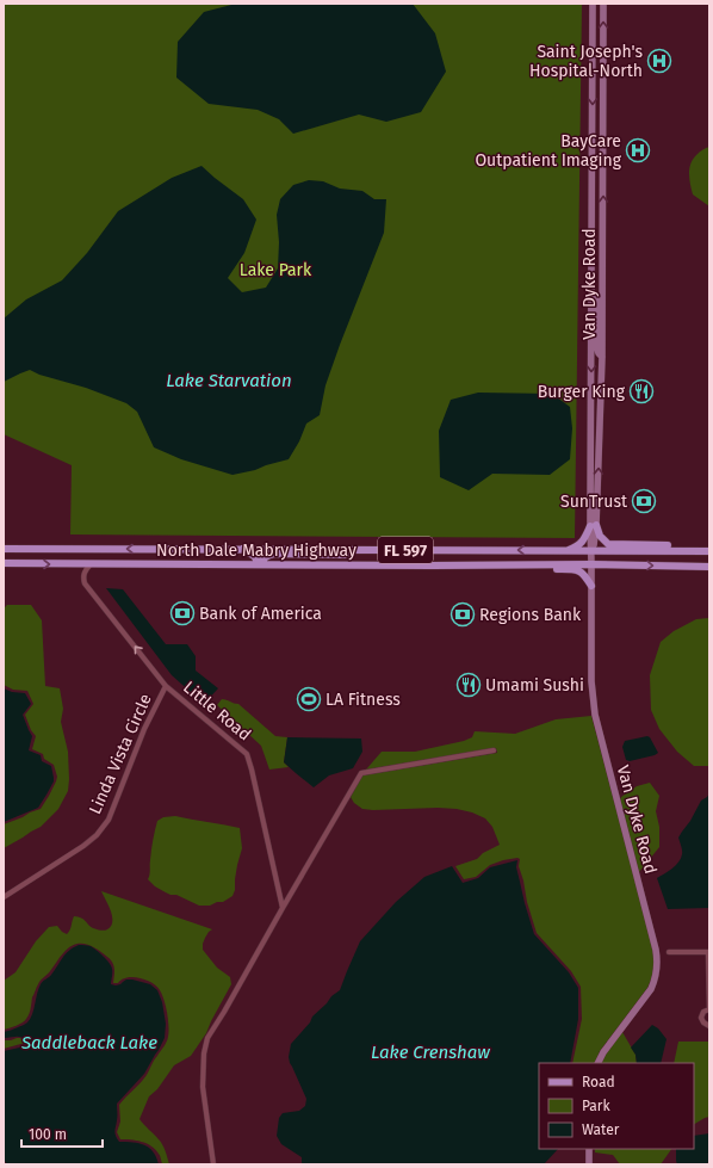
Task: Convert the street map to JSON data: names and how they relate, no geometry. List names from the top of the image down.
{
  "streets": {
    "main road": ["Van Dyke Road", "North Dale Mabry Highway", "FL 597"],
    "street": ["Little Road", "Linda Vista Circle"]
  },
  "crossings": [
    ["Van Dyke Road", "North Dale Mabry Highway"],
    ["North Dale Mabry Highway", "Little Road"],
    ["Little Road", "Linda Vista Circle"]
  ],
  "water": ["Lake Starvation", "Saddleback Lake", "Lake Crenshaw"],
  "parks": ["Lake Park"],
  "places": {
    "hospital": ["Saint Joseph's Hospital-North", "BayCare Outpatient Imaging"],
    "restaurant": ["Burger King", "Umami Sushi"],
    "bank": ["SunTrust", "Bank of America", "Regions Bank"],
    "sports": ["LA Fitness"]
  },
  "legend": ["Road", "Park", "Water"],
  "scale_bar": "100 m"
}
